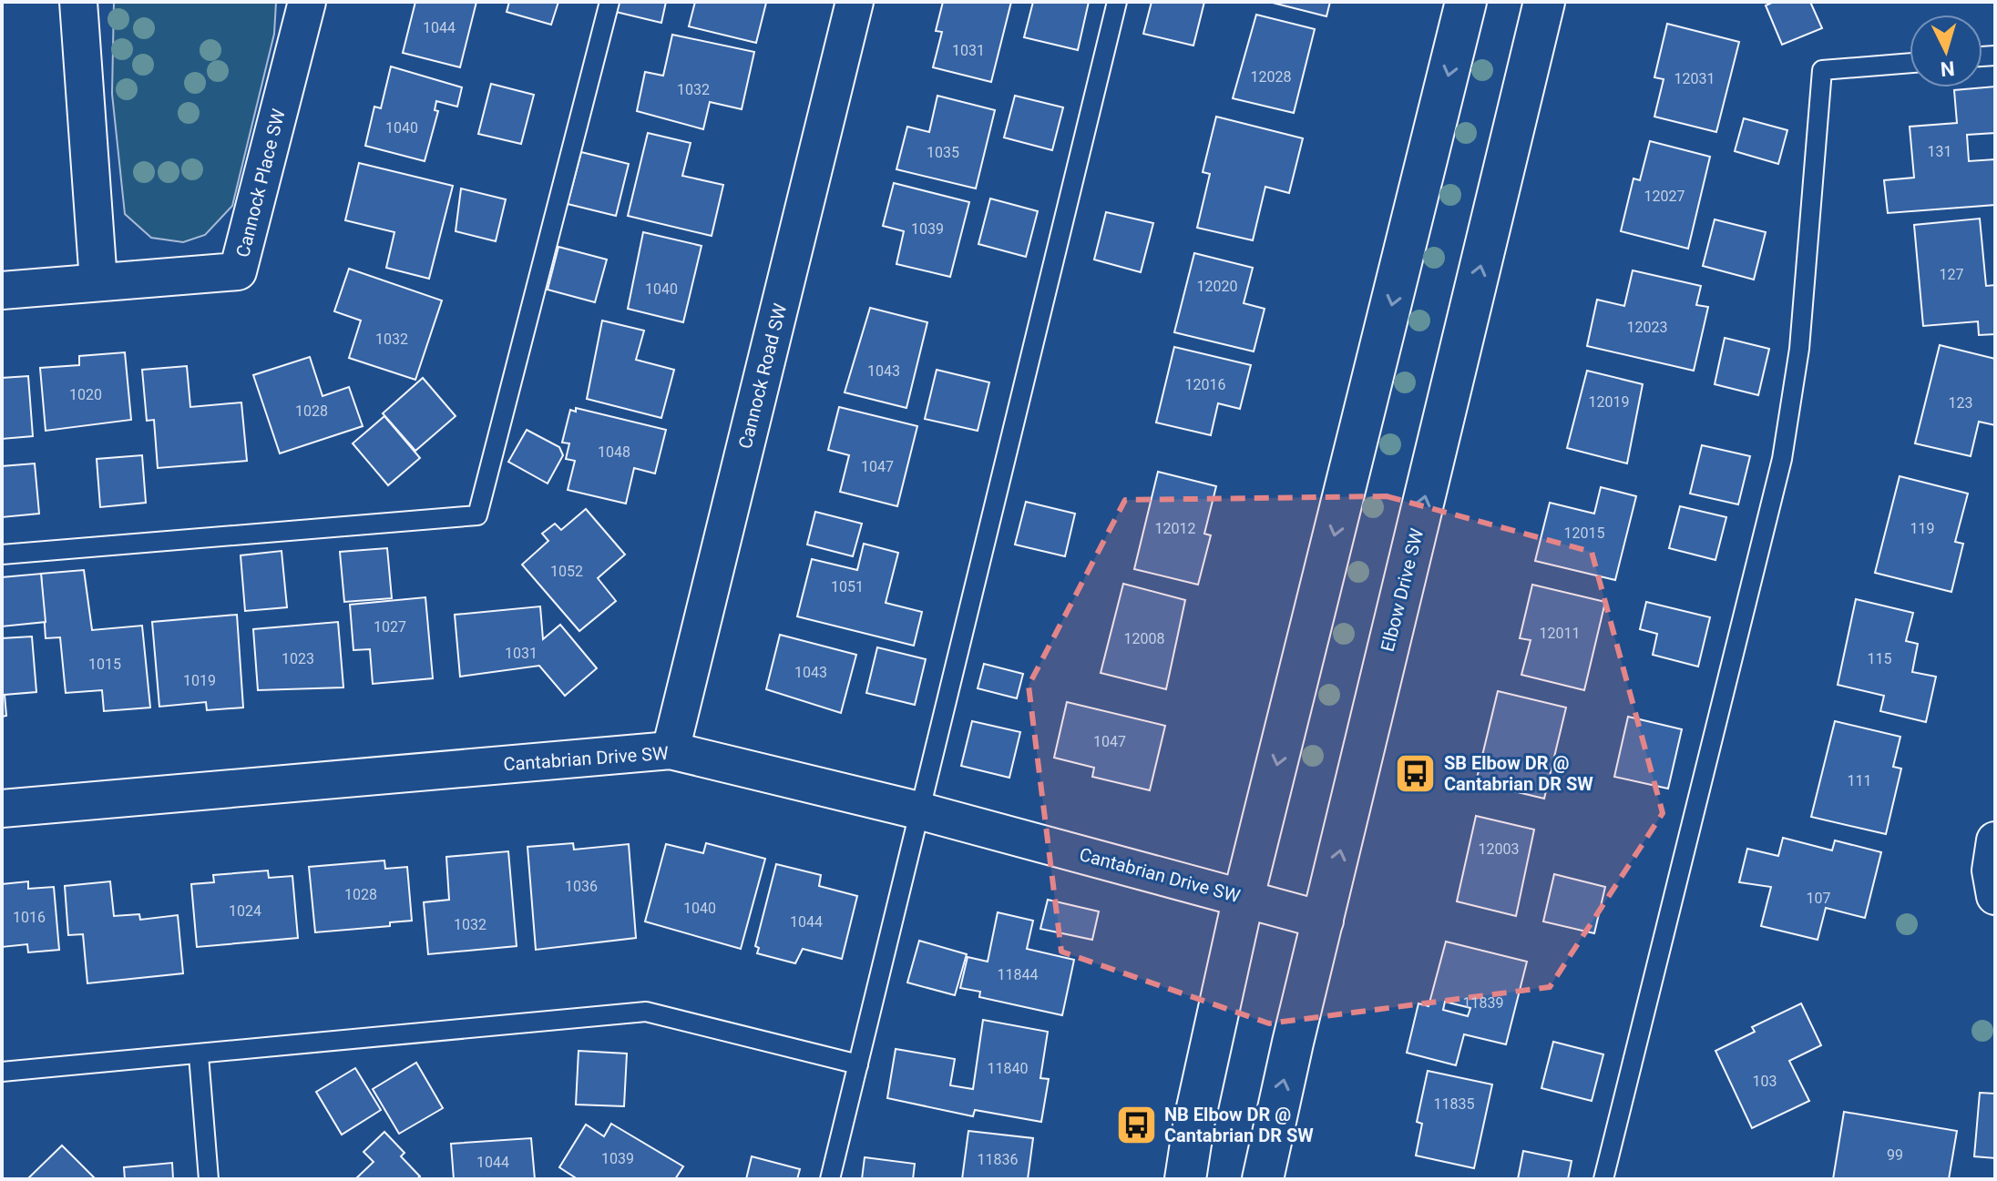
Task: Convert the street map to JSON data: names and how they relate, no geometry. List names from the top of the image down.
{
  "streets": {
    "street": [
      "Cannock Place SW",
      "Cannock Road SW",
      "Elbow Drive SW",
      "Cantabrian Drive SW"
    ]
  },
  "crossings": [
    ["Cannock Road SW", "Cantabrian Drive SW"],
    ["Elbow Drive SW", "Cantabrian Drive SW"]
  ],
  "places": {
    "bus stop": ["SB Elbow DR @ Cantabrian DR SW", "NB Elbow DR @ Cantabrian DR SW"]
  },
  "house_numbers": [
    "1044",
    "1031",
    "12028",
    "12031",
    "1032",
    "1040",
    "131",
    "1035",
    "12027",
    "1039",
    "127",
    "12020",
    "1040",
    "12023",
    "1032",
    "1043",
    "12016",
    "1020",
    "12019",
    "123",
    "1028",
    "1048",
    "1047",
    "12012",
    "119",
    "12015",
    "1052",
    "1051",
    "1027",
    "12011",
    "12008",
    "1031",
    "1023",
    "115",
    "1015",
    "1043",
    "1019",
    "1047",
    "111",
    "12003",
    "1036",
    "1028",
    "107",
    "1040",
    "1024",
    "1016",
    "1044",
    "1032",
    "11844",
    "11839",
    "11840",
    "103",
    "11835",
    "99",
    "1039",
    "11836",
    "1044"
  ],
  "north": "bottom"
}
